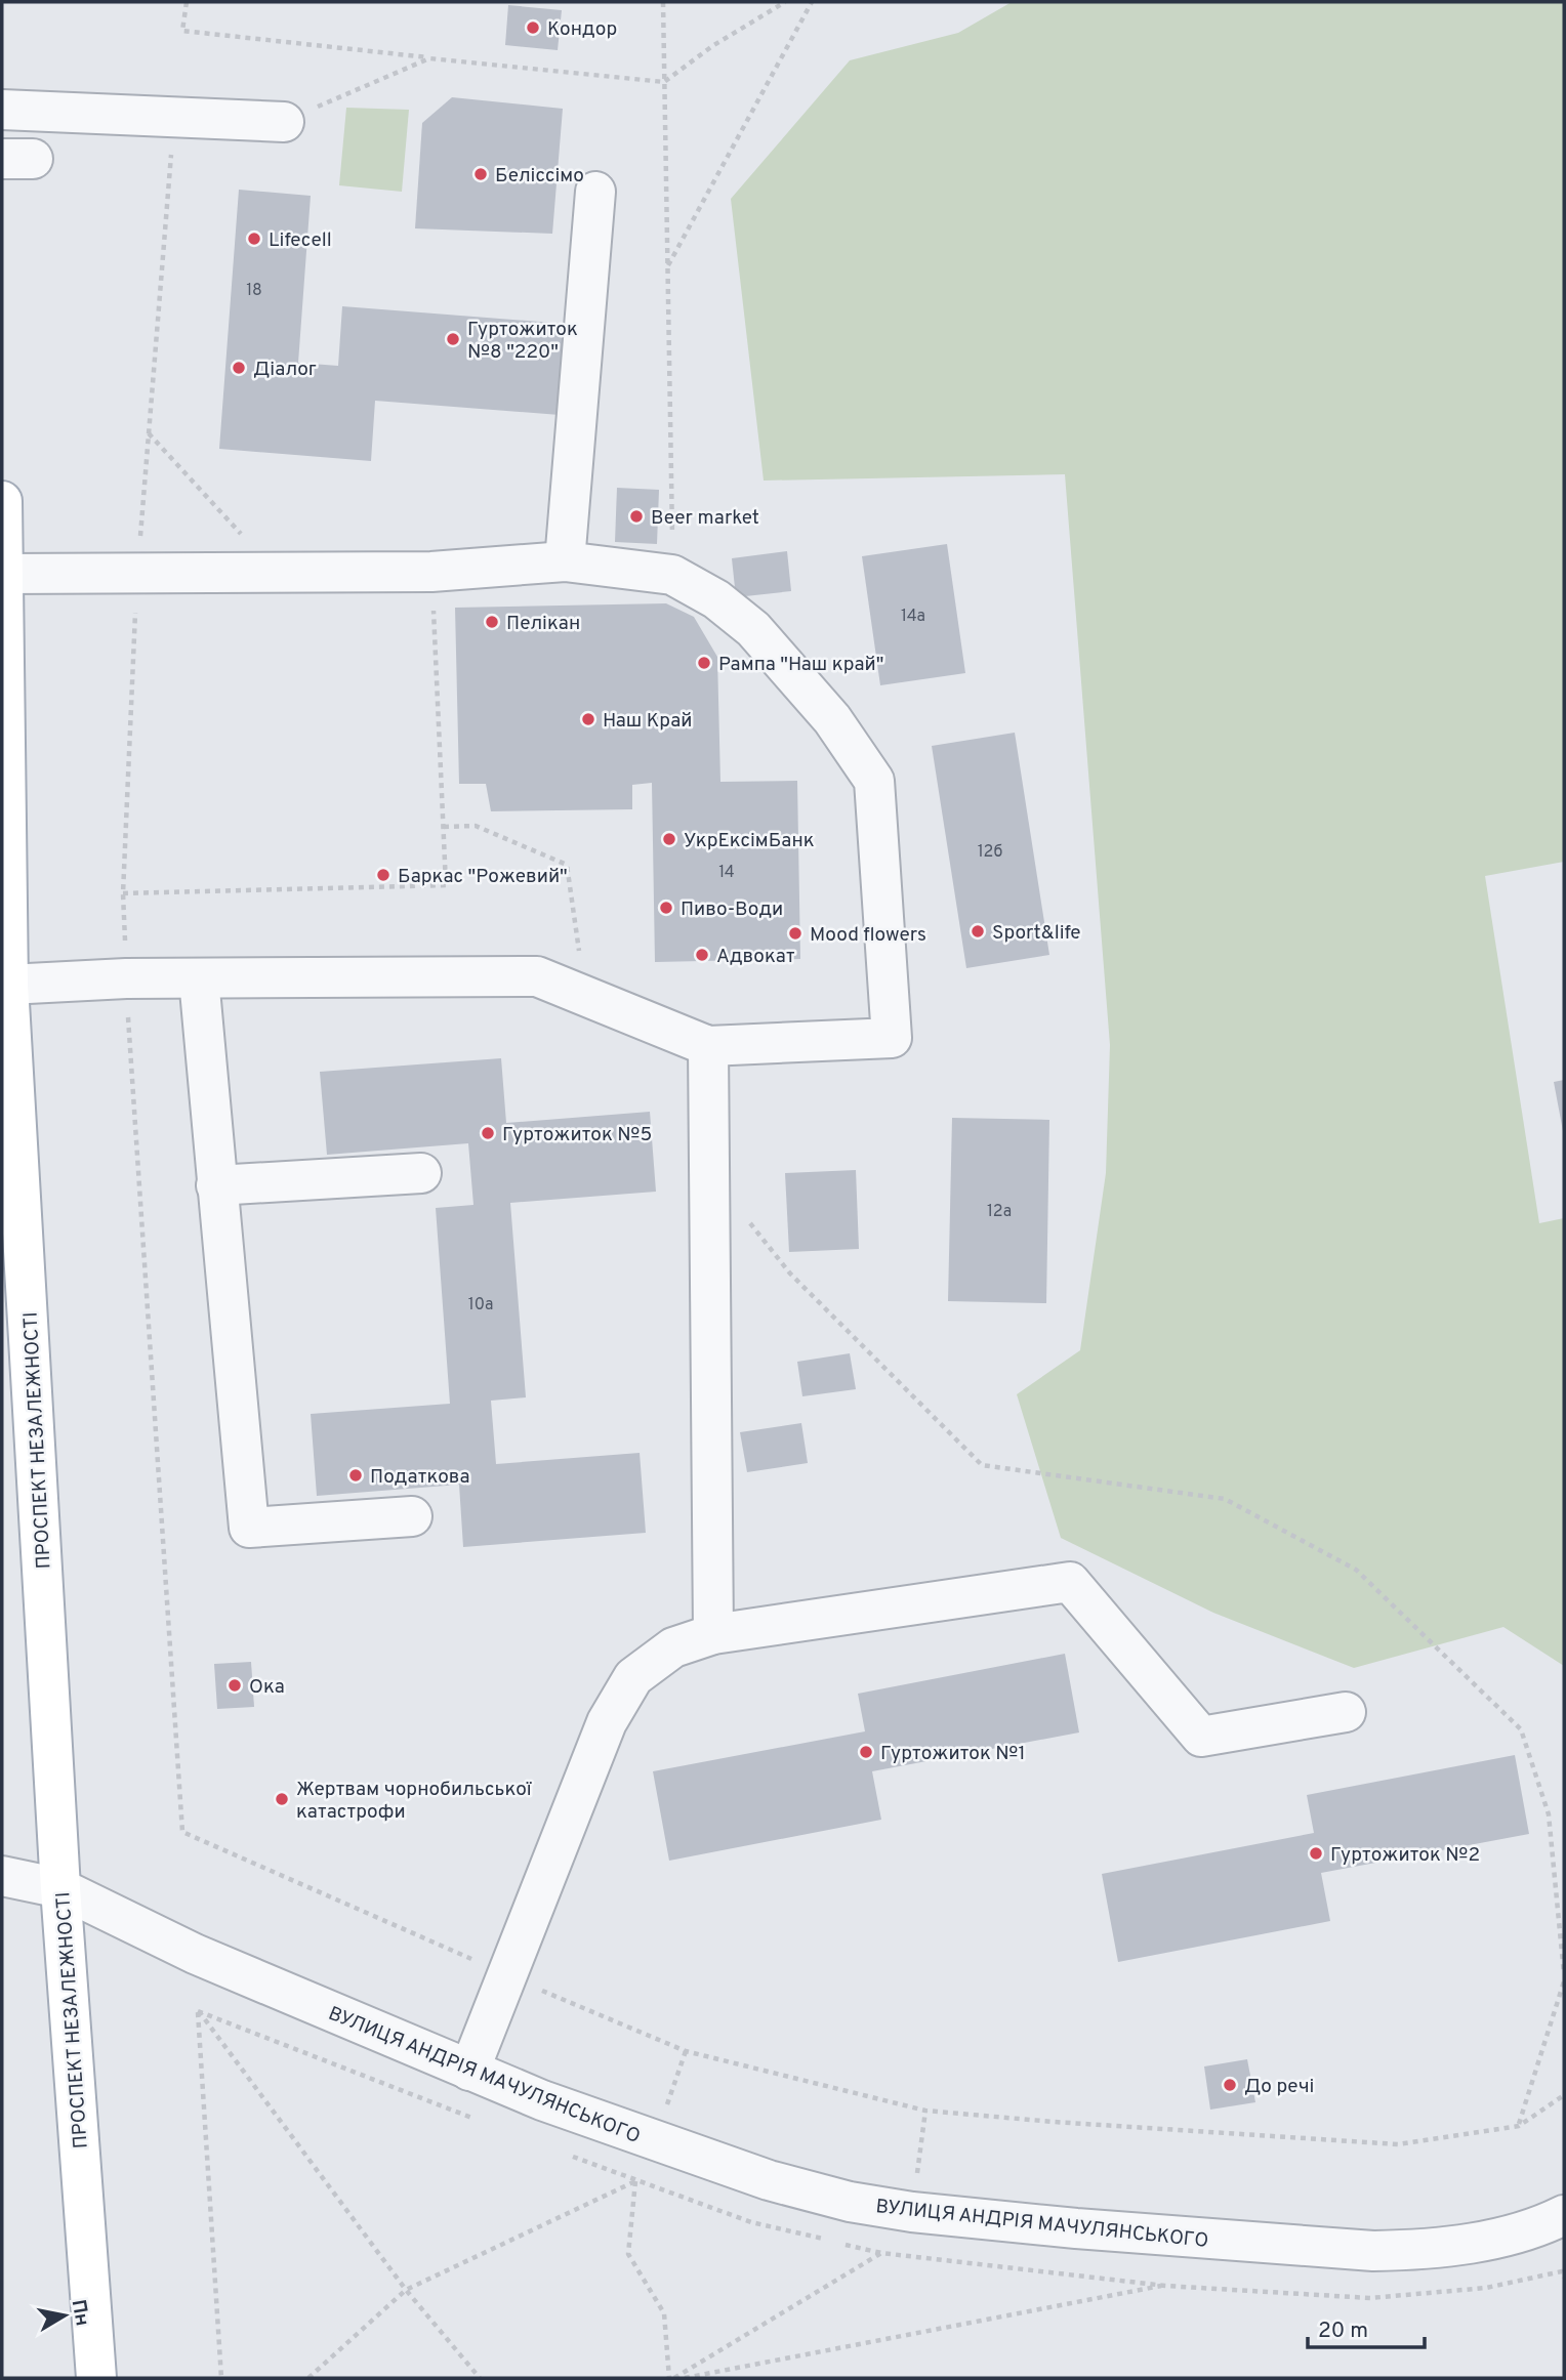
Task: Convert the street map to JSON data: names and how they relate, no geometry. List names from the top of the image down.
{
  "streets": {
    "main road": ["ПРОСПЕКТ НЕЗАЛЕЖНОСТІ"],
    "street": ["ВУЛИЦЯ АНДРІЯ МАЧУЛЯНСЬКОГО"]
  },
  "crossings": [
    ["ПРОСПЕКТ НЕЗАЛЕЖНОСТІ", "ВУЛИЦЯ АНДРІЯ МАЧУЛЯНСЬКОГО"]
  ],
  "places": [
    "Кондор",
    "Беліссімо",
    "Lifecell",
    "Гуртожиток №8 \"220\"",
    "Діалог",
    "Beer market",
    "Пелікан",
    "Рампа \"Наш край\"",
    "Наш Край",
    "УкрЕксімБанк",
    "Баркас \"Рожевий\"",
    "Пиво-Води",
    "Sport&life",
    "Mood flowers",
    "Адвокат",
    "Гуртожиток №5",
    "Податкова",
    "Ока",
    "Гуртожиток №1",
    "Жертвам чорнобильської катастрофи",
    "Гуртожиток №2",
    "До речі"
  ],
  "house_numbers": [
    "18",
    "14а",
    "12б",
    "14",
    "12а",
    "10а"
  ],
  "scale_bar": "20 m",
  "north": "right"
}
